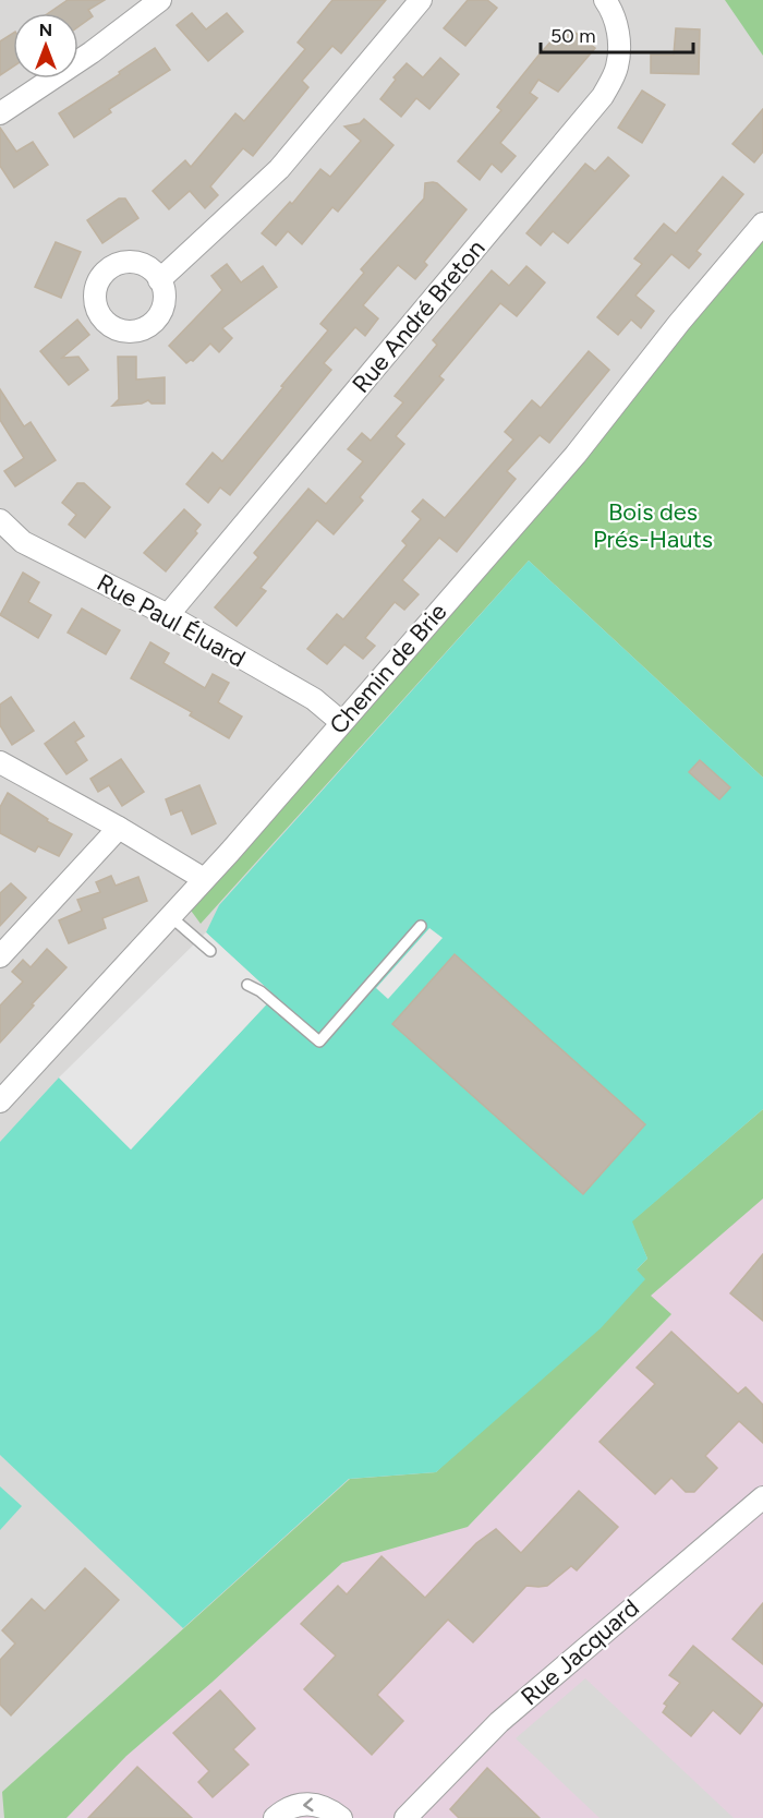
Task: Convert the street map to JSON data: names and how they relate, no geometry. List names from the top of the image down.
{
  "streets": {
    "street": [
      "Rue André Breton",
      "Rue Paul Éluard",
      "Chemin de Brie",
      "Rue Jacquard"
    ]
  },
  "crossings": [
    ["Rue André Breton", "Rue Paul Éluard"],
    ["Rue Paul Éluard", "Chemin de Brie"]
  ],
  "parks": ["Bois des Prés-Hauts"],
  "scale_bar": "50 m",
  "north": "top"
}
